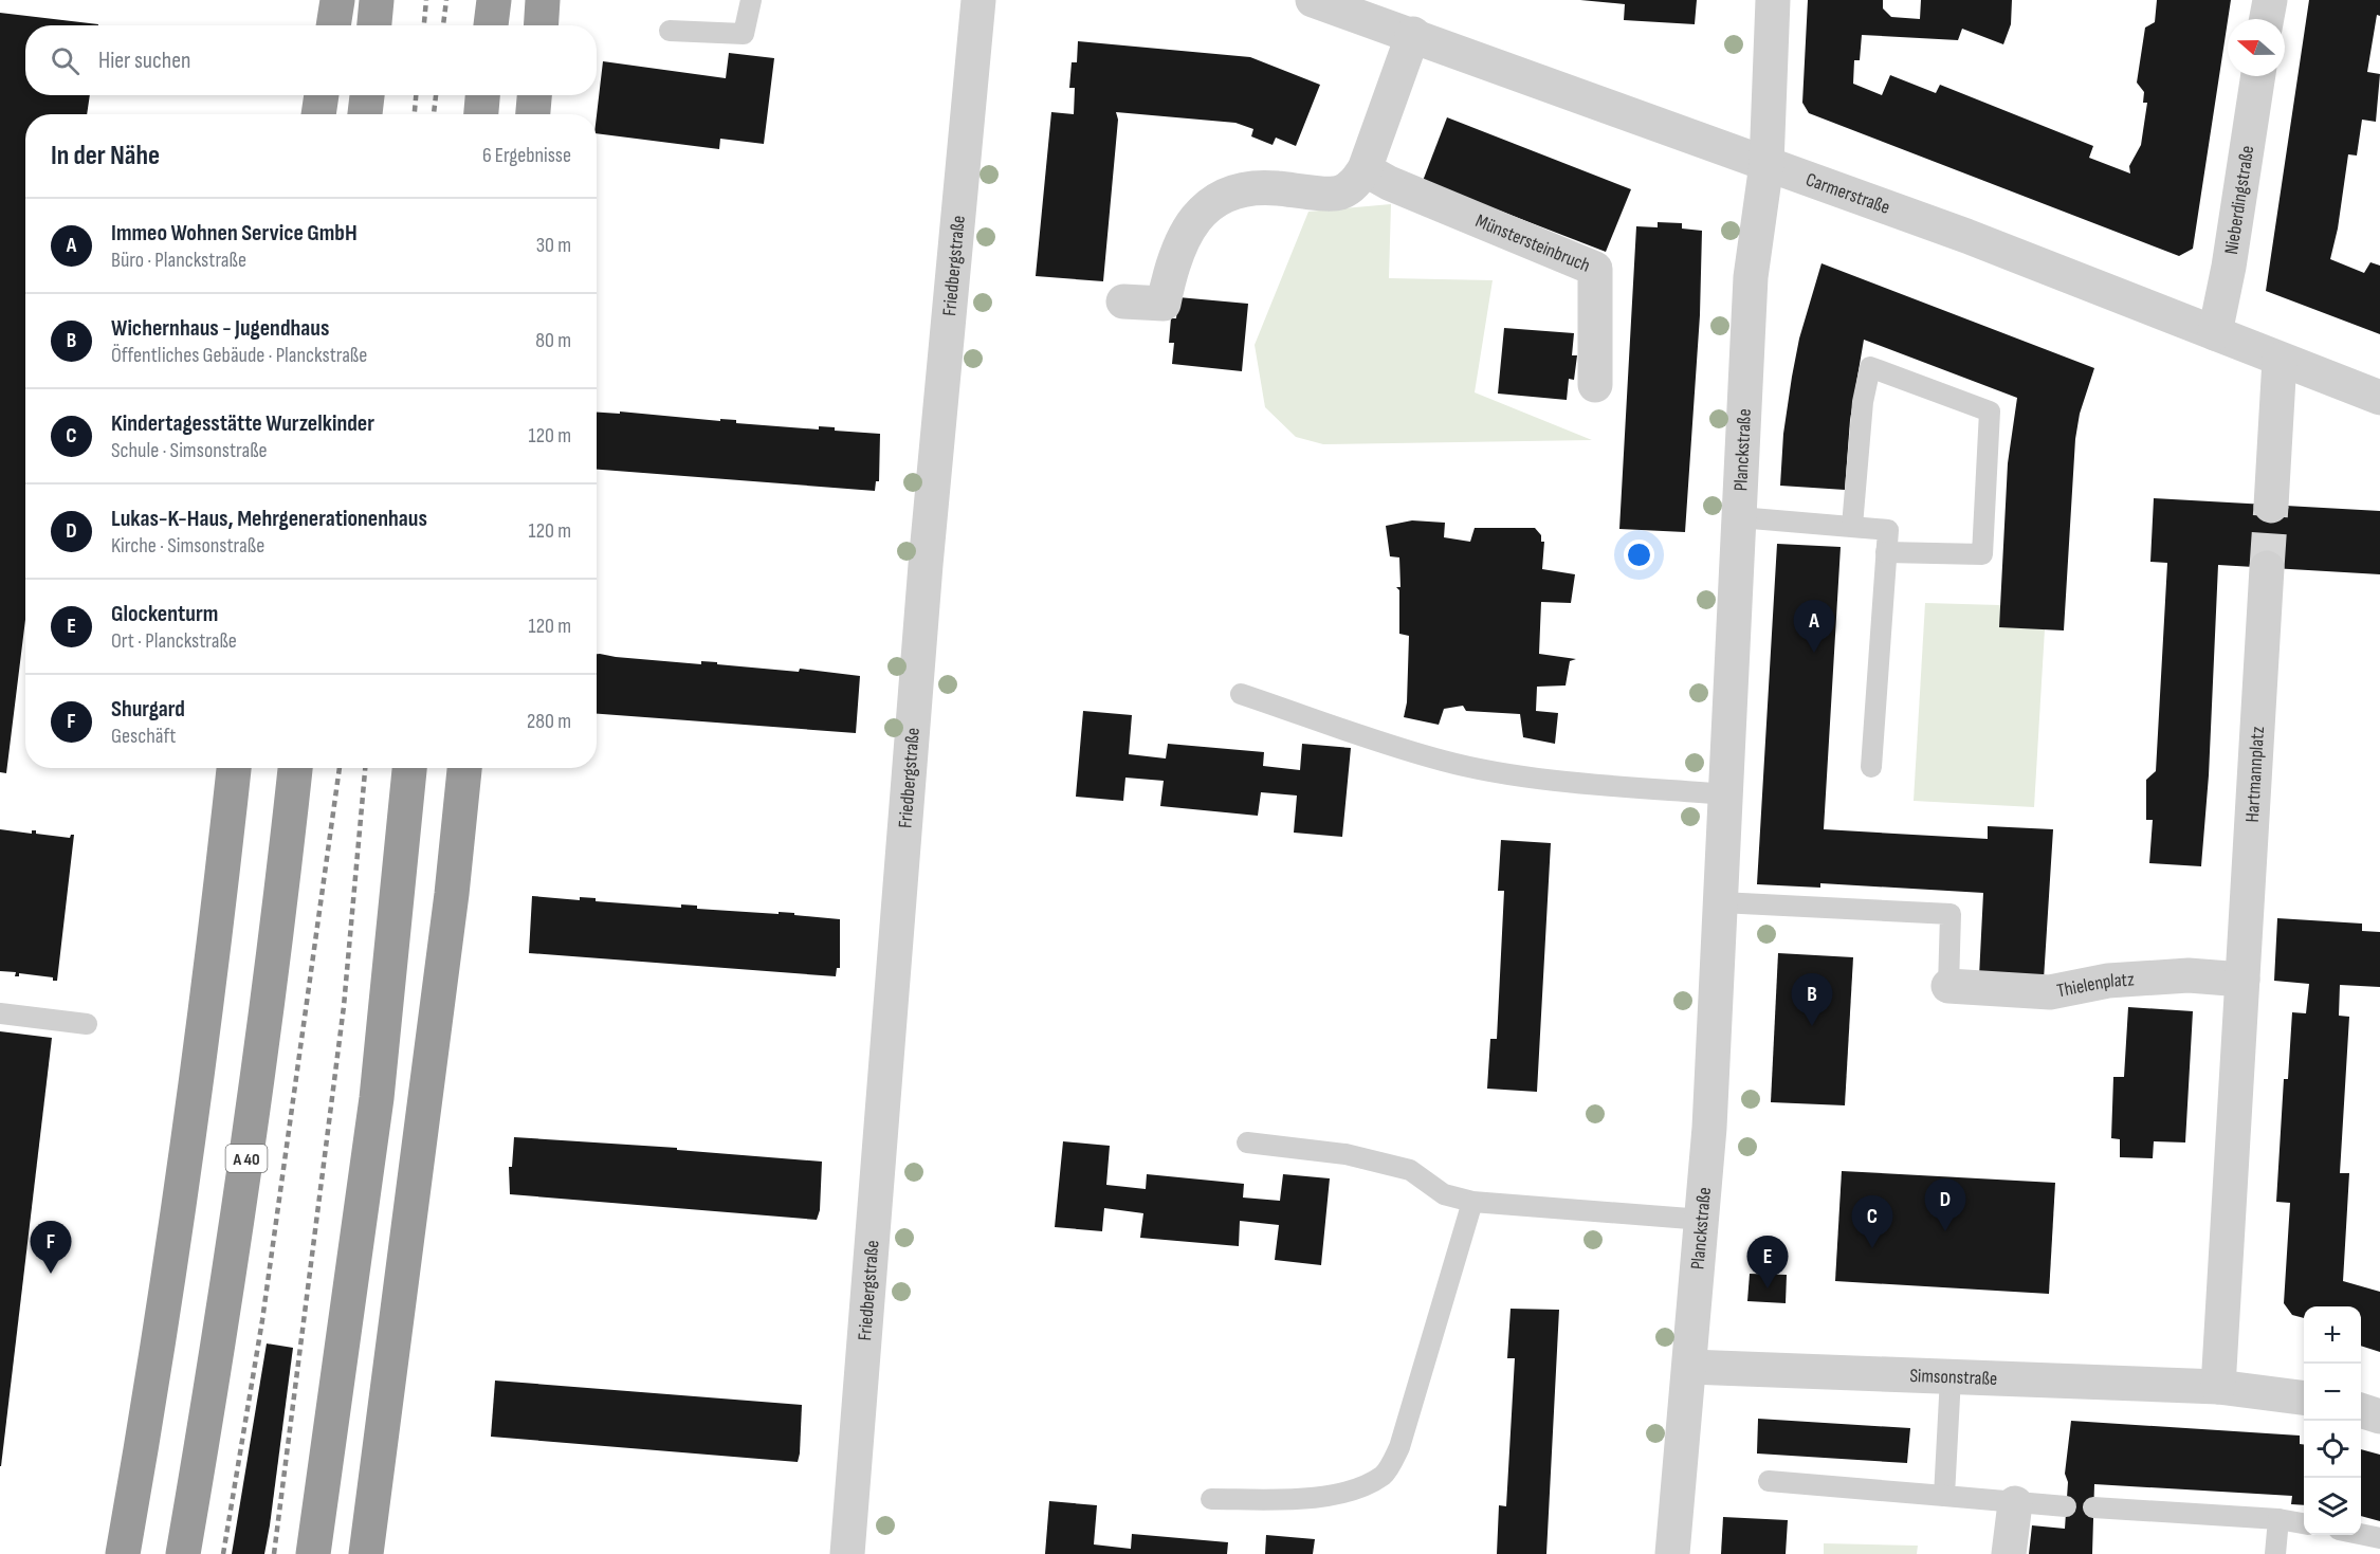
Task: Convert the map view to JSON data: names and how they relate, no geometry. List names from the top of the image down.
{
  "streets": {
    "highway": ["A 40"],
    "street": [
      "Carmerstraße",
      "Nieberdingstraße",
      "Münstersteinbruch",
      "Friedbergstraße",
      "Planckstraße",
      "Hartmannplatz",
      "Thielenplatz",
      "Simsonstraße"
    ]
  },
  "crossings": [
    ["Carmerstraße", "Nieberdingstraße"],
    ["Carmerstraße", "Planckstraße"],
    ["Planckstraße", "Simsonstraße"],
    ["Hartmannplatz", "Thielenplatz"]
  ],
  "north": "left",
  "page": {
    "search": "Hier suchen",
    "heading": ["In der Nähe", "6 Ergebnisse"],
    "list": [
      {
        "mark": "A",
        "name": "Immeo Wohnen Service GmbH",
        "note": "Büro · Planckstraße",
        "value": "30 m"
      },
      {
        "mark": "B",
        "name": "Wichernhaus - Jugendhaus",
        "note": "Öffentliches Gebäude · Planckstraße",
        "value": "80 m"
      },
      {
        "mark": "C",
        "name": "Kindertagesstätte Wurzelkinder",
        "note": "Schule · Simsonstraße",
        "value": "120 m"
      },
      {
        "mark": "D",
        "name": "Lukas-K-Haus, Mehrgenerationenhaus",
        "note": "Kirche · Simsonstraße",
        "value": "120 m"
      },
      {
        "mark": "E",
        "name": "Glockenturm",
        "note": "Ort · Planckstraße",
        "value": "120 m"
      },
      {
        "mark": "F",
        "name": "Shurgard",
        "note": "Geschäft",
        "value": "280 m"
      }
    ],
    "pins": [
      "A",
      "B",
      "D",
      "C",
      "F",
      "E"
    ],
    "map_buttons": ["+", "−"]
  }
}
